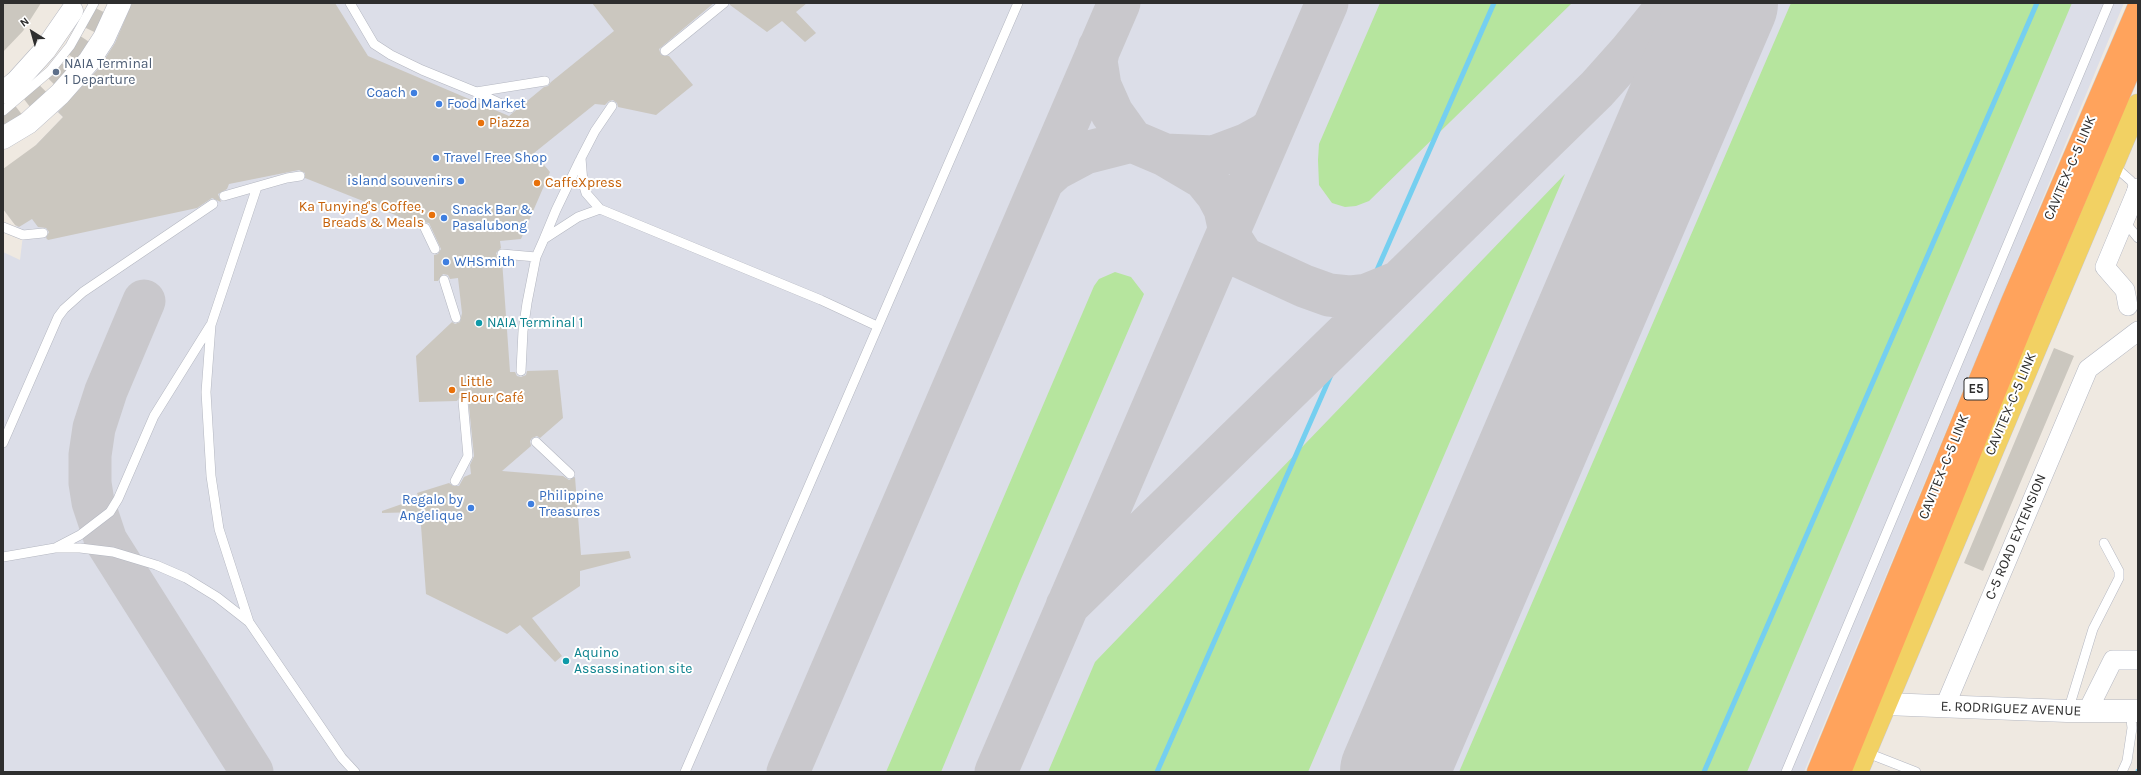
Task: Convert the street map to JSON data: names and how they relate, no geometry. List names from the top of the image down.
{
  "streets": {
    "highway": ["CAVITEX–C-5 LINK", "E5"],
    "main road": ["CAVITEX-C-5 LINK"],
    "street": ["C-5 ROAD EXTENSION", "E. RODRIGUEZ AVENUE"]
  },
  "crossings": [
    ["CAVITEX-C-5 LINK", "E. RODRIGUEZ AVENUE"],
    ["C-5 ROAD EXTENSION", "E. RODRIGUEZ AVENUE"]
  ],
  "places": [
    "NAIA Terminal 1 Departure",
    "Coach",
    "Food Market",
    "Piazza",
    "Travel Free Shop",
    "island souvenirs",
    "CaffeXpress",
    "Ka Tunying's Coffee, Breads & Meals",
    "Snack Bar & Pasalubong",
    "WHSmith",
    "NAIA Terminal 1",
    "Little Flour Café",
    "Philippine Treasures",
    "Regalo by Angelique",
    "Aquino Assassination site"
  ],
  "north": "top left"
}
